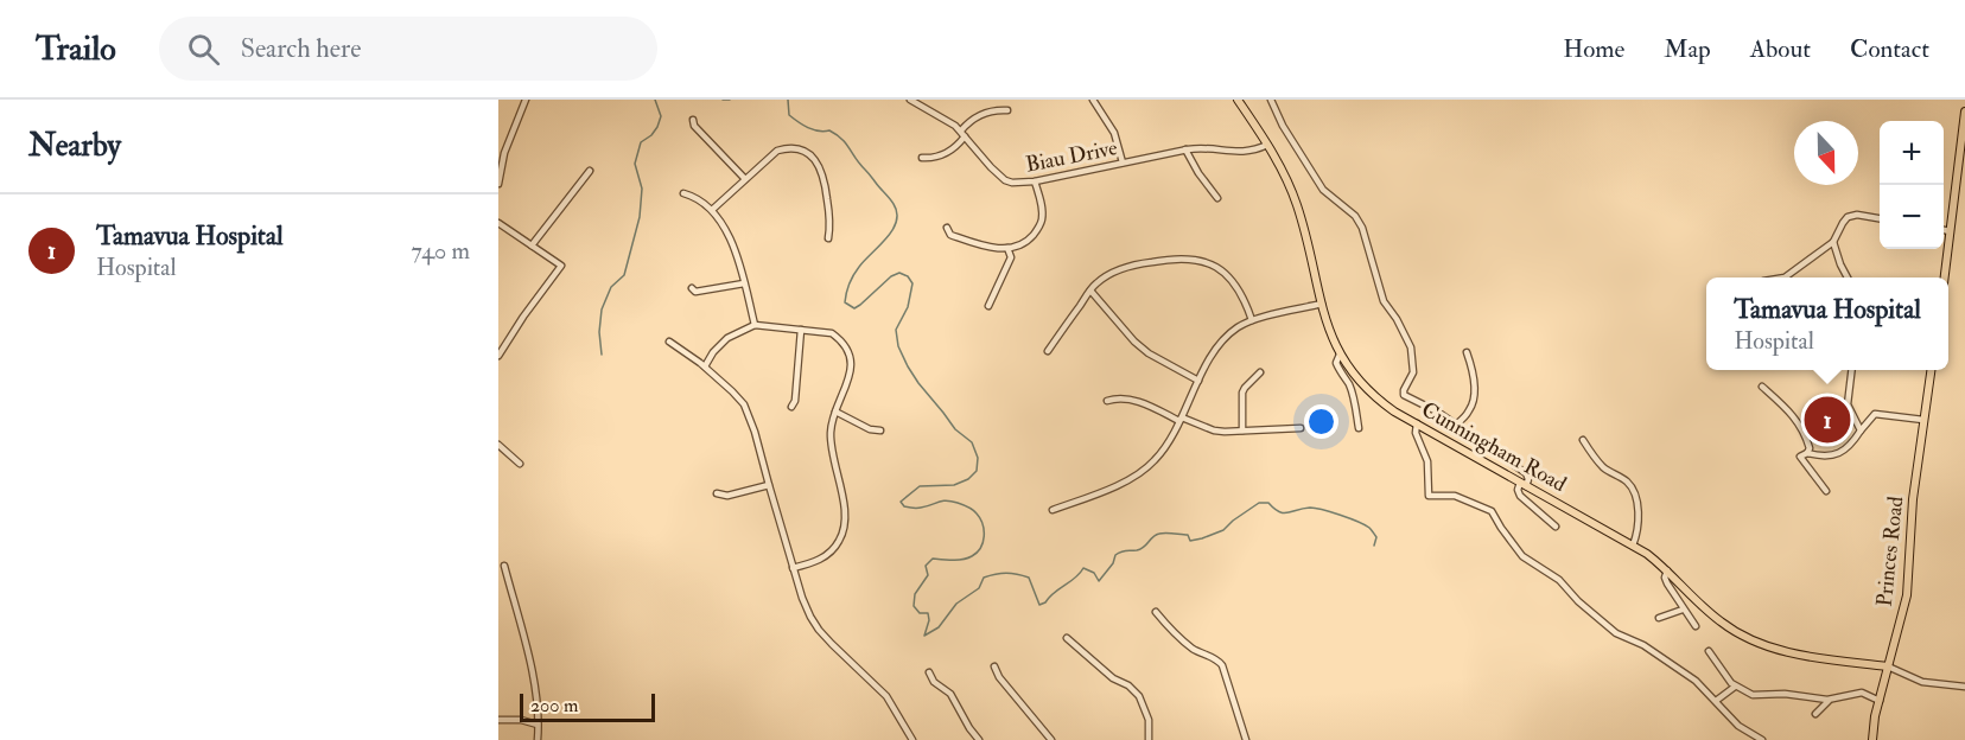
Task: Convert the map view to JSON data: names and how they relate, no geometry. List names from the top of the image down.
{
  "streets": {
    "main road": ["Cunningham Road", "Princes Road"],
    "street": ["Biau Drive"]
  },
  "crossings": [
    ["Biau Drive", "Cunningham Road"],
    ["Cunningham Road", "Princes Road"]
  ],
  "scale_bar": "200 m",
  "north": "bottom",
  "page": {
    "header": "Trailo",
    "search": "Search here",
    "nav": [
      "Home",
      "Map",
      "About",
      "Contact"
    ],
    "heading": "Nearby",
    "map_buttons": ["+", "−"],
    "list": [
      {
        "mark": "1",
        "name": "Tamavua Hospital",
        "note": "Hospital",
        "value": "740 m"
      }
    ],
    "popup": ["Tamavua Hospital", "Hospital"],
    "pins": "1",
    "scale": "200 m"
  }
}
